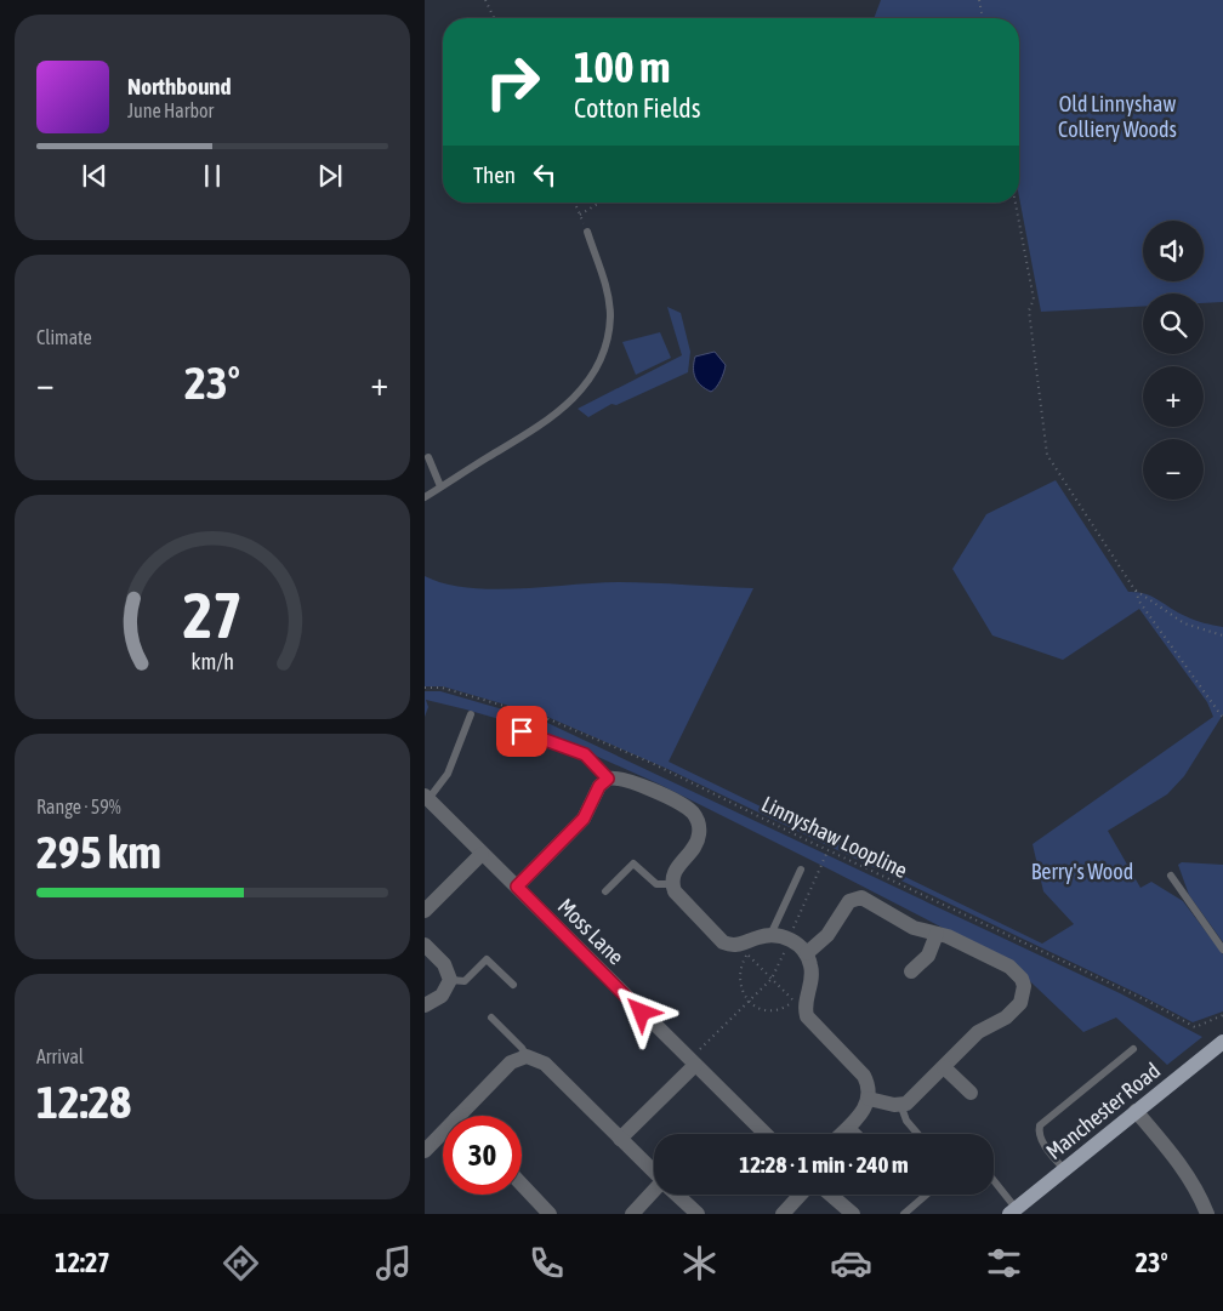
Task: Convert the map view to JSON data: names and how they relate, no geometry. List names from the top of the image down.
{
  "streets": {
    "main road": ["Manchester Road"],
    "street": ["Moss Lane"],
    "path": ["Linnyshaw Loopline"]
  },
  "parks": ["Old Linnyshaw Colliery Woods", "Berry's Wood"],
  "page": {
    "turn": ["100 m", "Cotton Fields"],
    "song": ["Northbound", "June Harbor"],
    "then": "Then",
    "map_buttons": ["+", "−"],
    "tile": [
      "Climate",
      ["Range · 59%", "295 km"],
      ["Arrival", "12:28"]
    ],
    "heat": ["−", "23°", "+"],
    "limit": "30",
    "trip": "12:28 · 1 min · 240 m",
    "tabs": ["12:27", "23°"],
    "gauge": ["27", "km/h"]
  }
}
